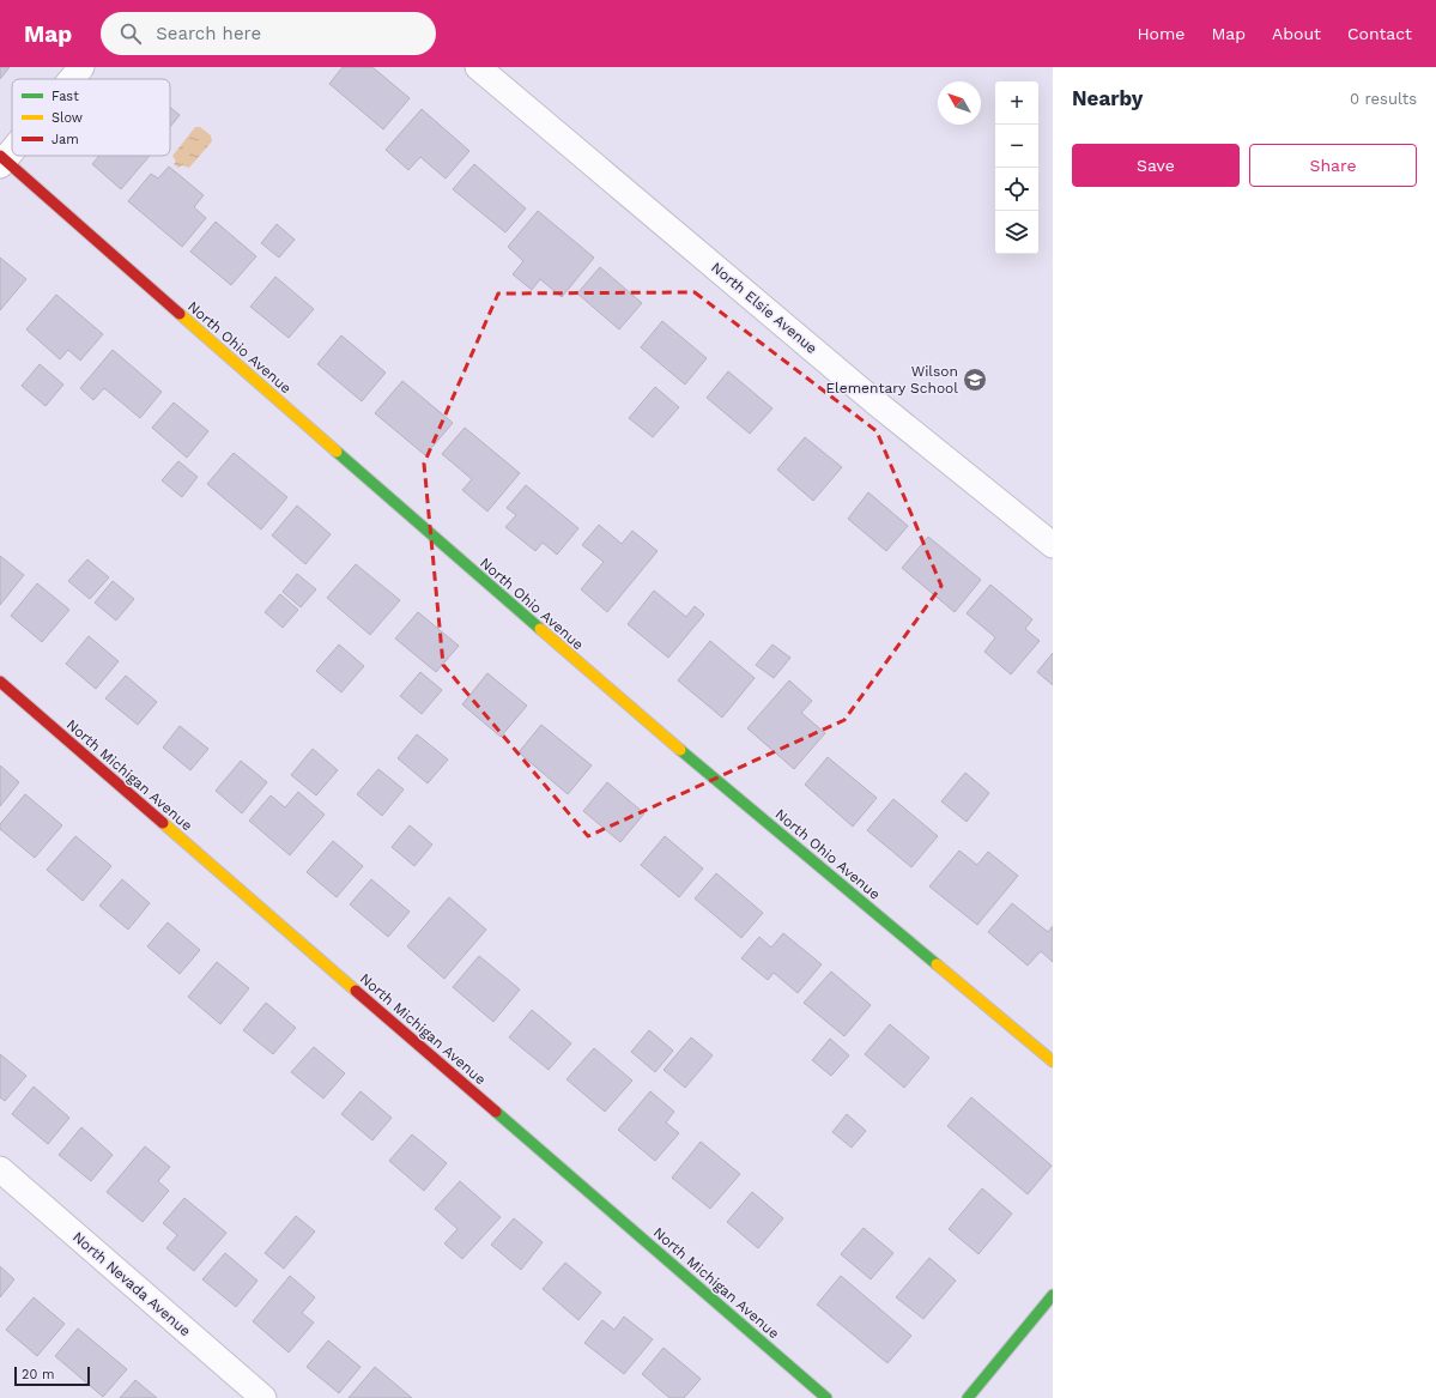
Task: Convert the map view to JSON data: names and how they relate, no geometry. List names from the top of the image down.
{
  "streets": {
    "street": [
      "North Elsie Avenue",
      "North Ohio Avenue",
      "North Michigan Avenue",
      "North Nevada Avenue"
    ]
  },
  "places": {
    "school or university": ["Wilson Elementary School"]
  },
  "legend": ["Fast", "Slow", "Jam"],
  "scale_bar": "20 m",
  "north": "top left",
  "page": {
    "header": "Map",
    "search": "Search here",
    "nav": [
      "Home",
      "Map",
      "About",
      "Contact"
    ],
    "heading": ["Nearby", "0 results"],
    "map_buttons": ["+", "−"],
    "buttons": ["Save", "Share"],
    "scale": "20 m"
  }
}
